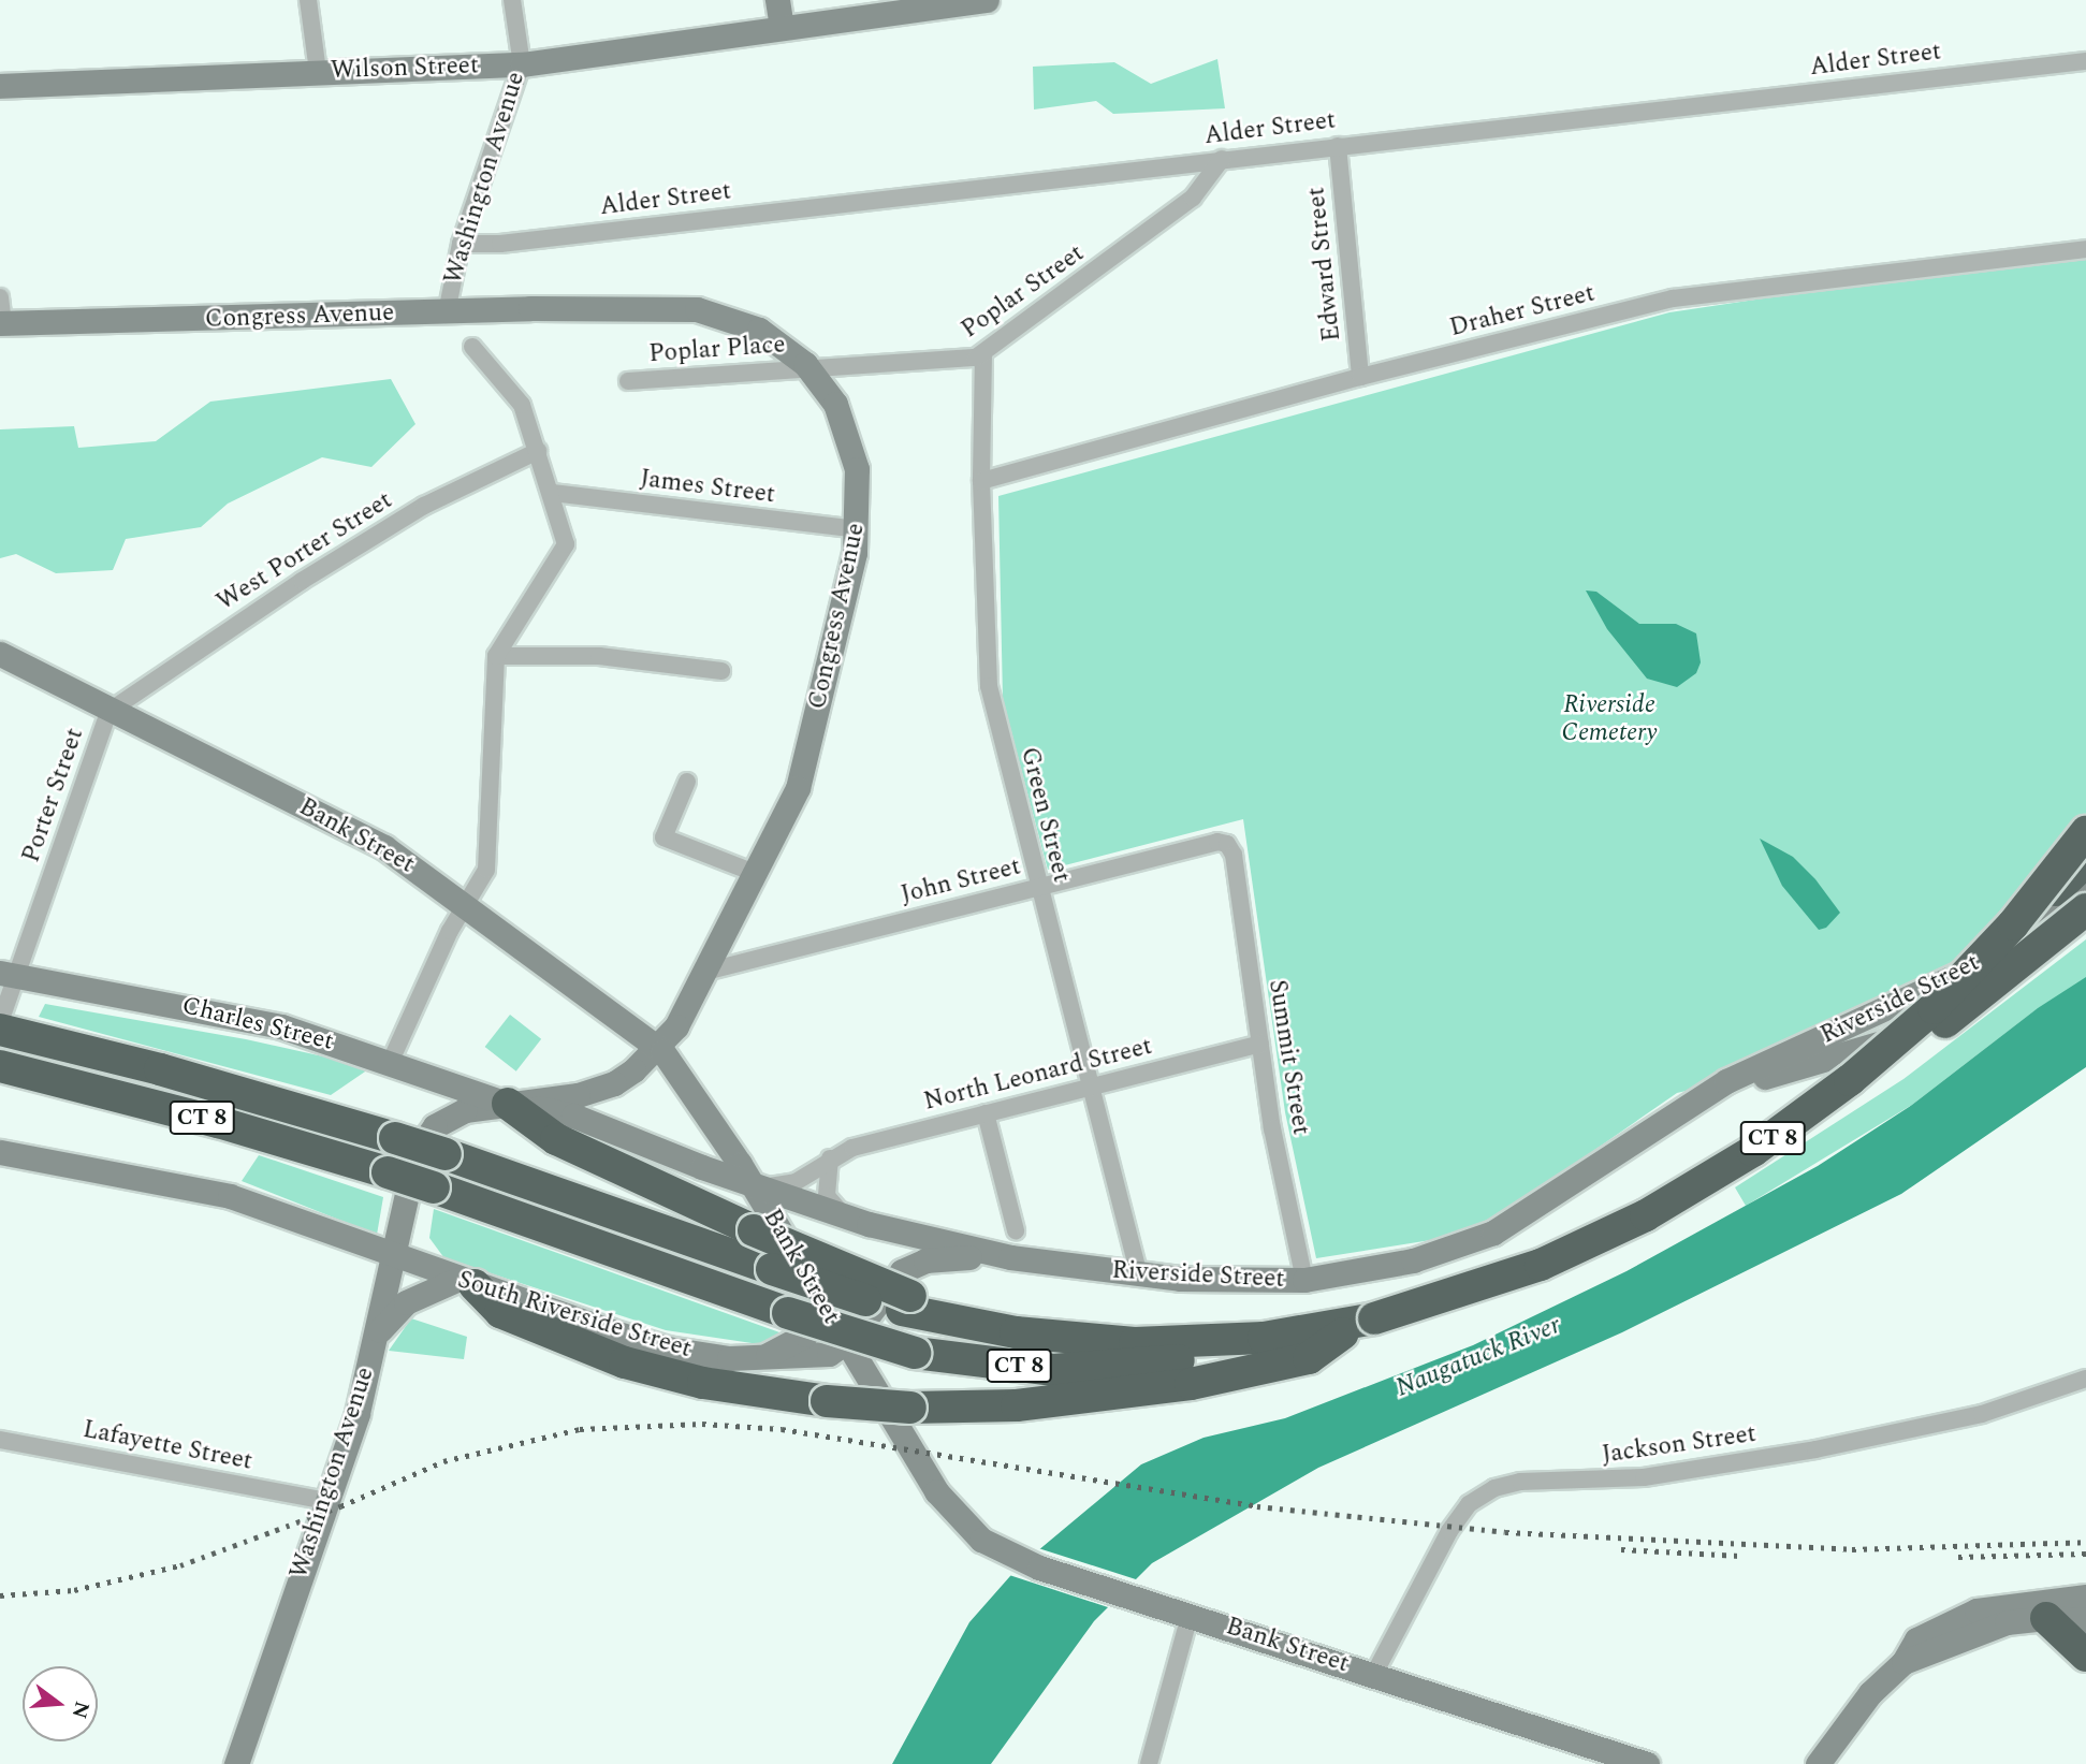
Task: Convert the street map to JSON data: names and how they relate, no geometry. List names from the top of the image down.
{
  "streets": {
    "highway": ["CT 8"],
    "street": [
      "Alder Street",
      "Wilson Street",
      "Washington Avenue",
      "Edward Street",
      "Poplar Street",
      "Draher Street",
      "Congress Avenue",
      "Poplar Place",
      "James Street",
      "West Porter Street",
      "Porter Street",
      "Green Street",
      "Bank Street",
      "John Street",
      "Riverside Street",
      "Charles Street",
      "Summit Street",
      "North Leonard Street",
      "South Riverside Street",
      "Jackson Street",
      "Lafayette Street"
    ]
  },
  "crossings": [
    ["Alder Street", "Washington Avenue"],
    ["Alder Street", "Edward Street"],
    ["Alder Street", "Poplar Street"],
    ["Wilson Street", "Washington Avenue"],
    ["Washington Avenue", "Congress Avenue"],
    ["Washington Avenue", "Charles Street"],
    ["Washington Avenue", "South Riverside Street"],
    ["Washington Avenue", "Lafayette Street"],
    ["Edward Street", "Draher Street"],
    ["Poplar Street", "Congress Avenue"],
    ["Poplar Street", "Poplar Place"],
    ["Poplar Street", "Green Street"],
    ["Draher Street", "Green Street"],
    ["Congress Avenue", "Poplar Place"],
    ["Congress Avenue", "James Street"],
    ["Congress Avenue", "Bank Street"],
    ["Congress Avenue", "John Street"],
    ["Congress Avenue", "Charles Street"],
    ["West Porter Street", "Porter Street"],
    ["West Porter Street", "Bank Street"],
    ["Porter Street", "Bank Street"],
    ["Porter Street", "Charles Street"],
    ["Porter Street", "CT 8"],
    ["Green Street", "John Street"],
    ["Green Street", "Riverside Street"],
    ["Green Street", "North Leonard Street"],
    ["Bank Street", "Riverside Street"],
    ["Bank Street", "North Leonard Street"],
    ["Bank Street", "South Riverside Street"],
    ["Bank Street", "Jackson Street"],
    ["John Street", "Summit Street"],
    ["Riverside Street", "Summit Street"],
    ["Riverside Street", "North Leonard Street"],
    ["Riverside Street", "CT 8"],
    ["Riverside Street", "South Riverside Street"],
    ["Summit Street", "North Leonard Street"]
  ],
  "water": ["Naugatuck River"],
  "parks": ["Riverside Cemetery"],
  "north": "right"
}
